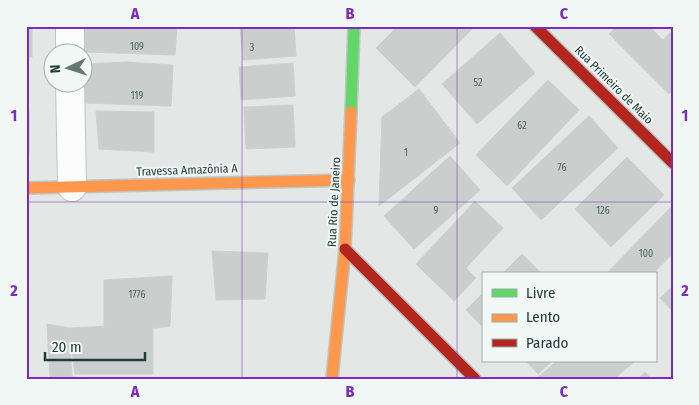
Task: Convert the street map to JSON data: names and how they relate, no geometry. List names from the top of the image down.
{
  "streets": {
    "street": ["Rua Primeiro de Maio", "Travessa Amazônia A", "Rua Rio de Janeiro"]
  },
  "crossings": [
    ["Travessa Amazônia A", "Rua Rio de Janeiro"]
  ],
  "house_numbers": [
    "109",
    "3",
    "52",
    "119",
    "62",
    "1",
    "76",
    "9",
    "126",
    "100",
    "1776"
  ],
  "legend": ["Livre", "Lento", "Parado"],
  "scale_bar": "20 m",
  "north": "left",
  "grid": {
    "columns": ["A", "B", "C"],
    "rows": ["1", "2"]
  }
}
